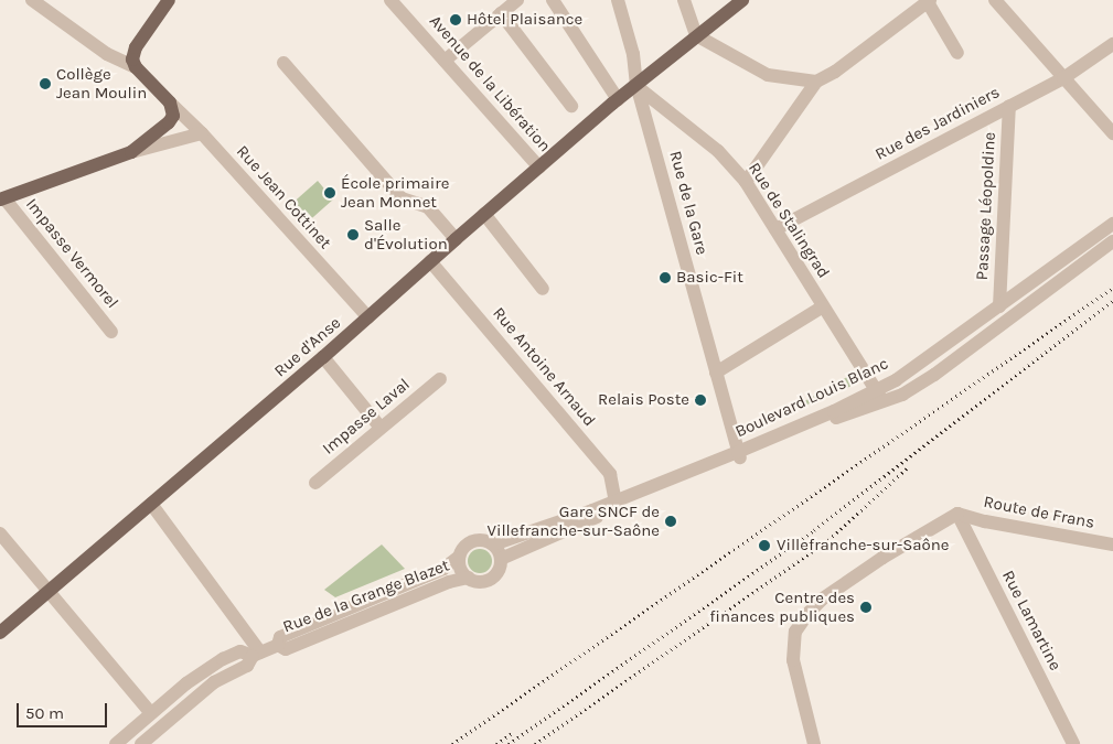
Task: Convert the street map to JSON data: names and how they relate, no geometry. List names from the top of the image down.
{
  "streets": {
    "main road": ["Rue d'Anse"],
    "street": [
      "Avenue de la Libération",
      "Rue des Jardiniers",
      "Rue Jean Cottinet",
      "Rue de la Gare",
      "Passage Léopoldine",
      "Rue de Stalingrad",
      "Impasse Vermorel",
      "Rue Antoine Arnaud",
      "Boulevard Louis Blanc",
      "Impasse Laval",
      "Route de Frans",
      "Rue de la Grange Blazet",
      "Rue Lamartine"
    ]
  },
  "crossings": [
    ["Avenue de la Libération", "Rue d'Anse"],
    ["Rue des Jardiniers", "Passage Léopoldine"],
    ["Rue des Jardiniers", "Rue de Stalingrad"],
    ["Rue Jean Cottinet", "Rue d'Anse"],
    ["Rue de la Gare", "Rue de Stalingrad"],
    ["Rue de la Gare", "Rue d'Anse"],
    ["Rue de la Gare", "Boulevard Louis Blanc"],
    ["Passage Léopoldine", "Boulevard Louis Blanc"],
    ["Rue de Stalingrad", "Rue d'Anse"],
    ["Rue de Stalingrad", "Boulevard Louis Blanc"],
    ["Rue d'Anse", "Rue Antoine Arnaud"],
    ["Rue Antoine Arnaud", "Boulevard Louis Blanc"],
    ["Boulevard Louis Blanc", "Rue de la Grange Blazet"],
    ["Route de Frans", "Rue Lamartine"]
  ],
  "places": [
    "Hôtel Plaisance",
    "Collège Jean Moulin",
    "École primaire Jean Monnet",
    "Salle d'Évolution",
    "Basic-Fit",
    "Relais Poste",
    "Gare SNCF de Villefranche-sur-Saône",
    "Villefranche-sur-Saône",
    "Centre des finances publiques"
  ],
  "scale_bar": "50 m"
}
